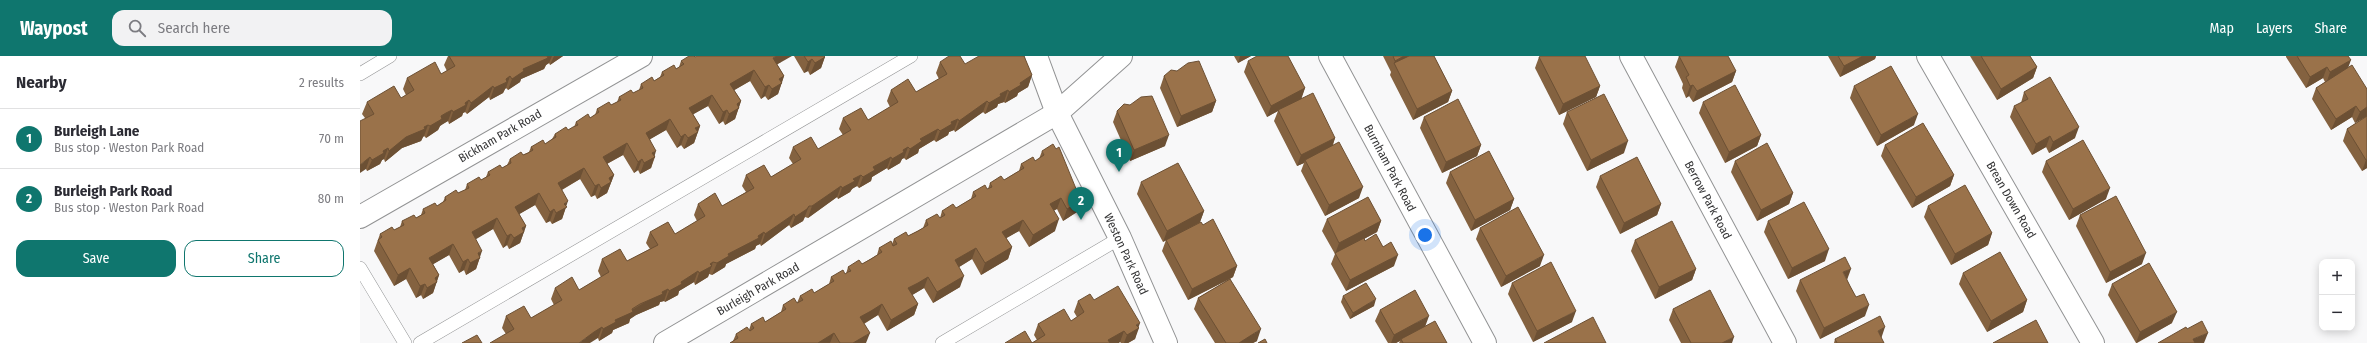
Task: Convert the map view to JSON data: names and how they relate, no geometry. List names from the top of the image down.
{
  "streets": {
    "street": [
      "Bickham Park Road",
      "Burnham Park Road",
      "Berrow Park Road",
      "Brean Down Road",
      "Weston Park Road",
      "Burleigh Park Road"
    ]
  },
  "crossings": [
    ["Weston Park Road", "Burleigh Park Road"]
  ],
  "page": {
    "header": "Waypost",
    "search": "Search here",
    "nav": ["Map", "Layers", "Share"],
    "heading": ["Nearby", "2 results"],
    "list": [
      {
        "mark": "1",
        "name": "Burleigh Lane",
        "note": "Bus stop · Weston Park Road",
        "value": "70 m"
      },
      {
        "mark": "2",
        "name": "Burleigh Park Road",
        "note": "Bus stop · Weston Park Road",
        "value": "80 m"
      }
    ],
    "pins": ["1", "2"],
    "buttons": ["Save", "Share"],
    "map_buttons": ["+", "−"]
  }
}
